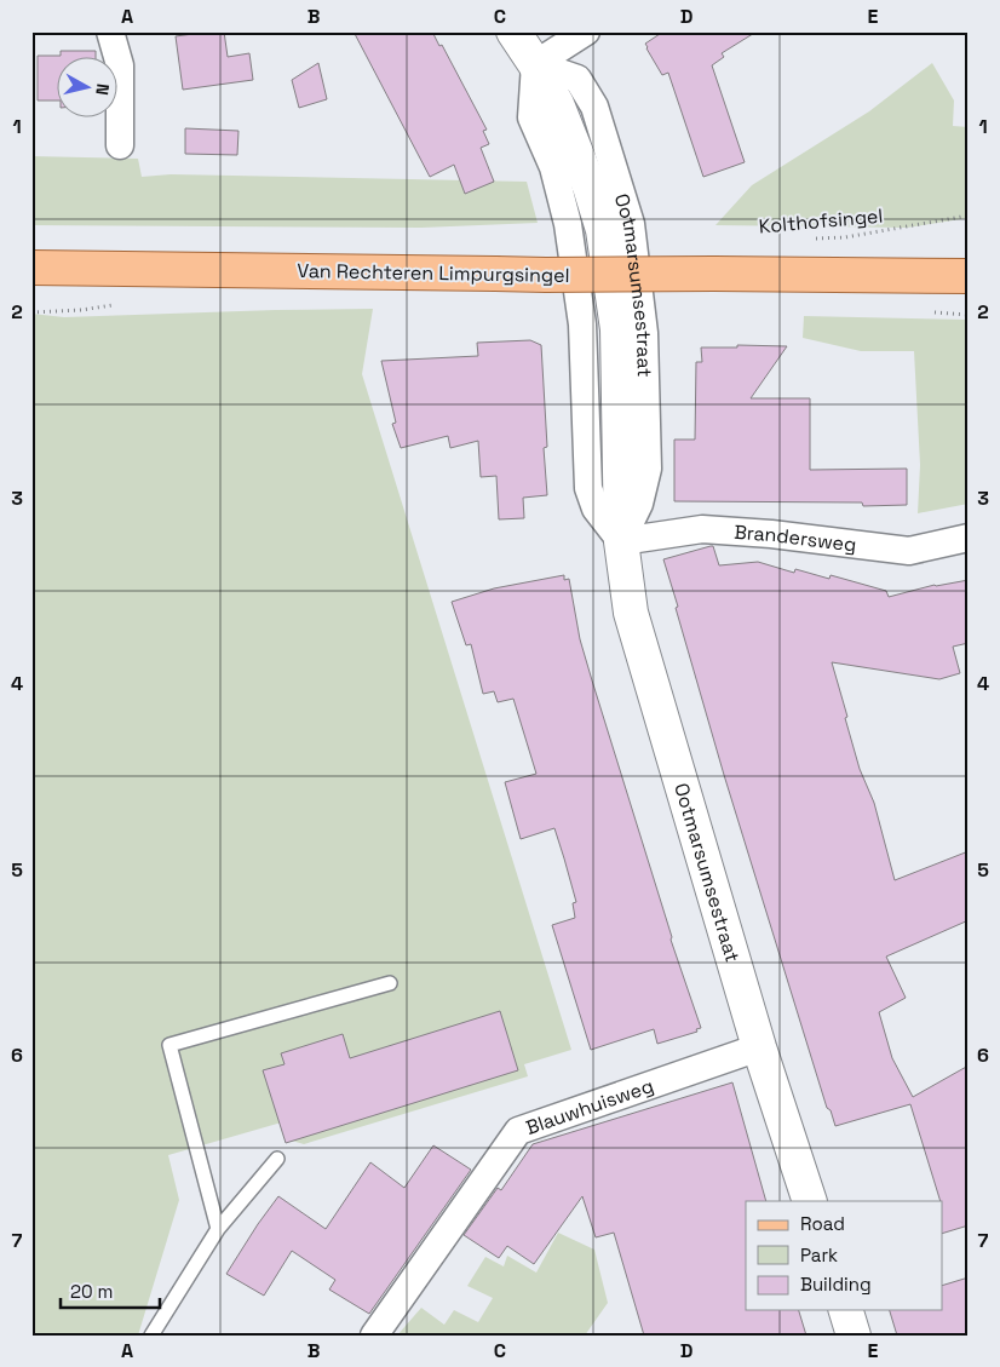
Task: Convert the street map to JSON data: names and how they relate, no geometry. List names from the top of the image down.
{
  "streets": {
    "main road": ["Van Rechteren Limpurgsingel"],
    "street": ["Ootmarsumsestraat", "Brandersweg", "Blauwhuisweg"],
    "path": ["Kolthofsingel"]
  },
  "crossings": [
    ["Ootmarsumsestraat", "Brandersweg"],
    ["Ootmarsumsestraat", "Blauwhuisweg"]
  ],
  "legend": ["Road", "Park", "Building"],
  "scale_bar": "20 m",
  "north": "right",
  "grid": {
    "columns": [
      "A",
      "B",
      "C",
      "D",
      "E"
    ],
    "rows": [
      "1",
      "2",
      "3",
      "4",
      "5",
      "6",
      "7"
    ]
  }
}
